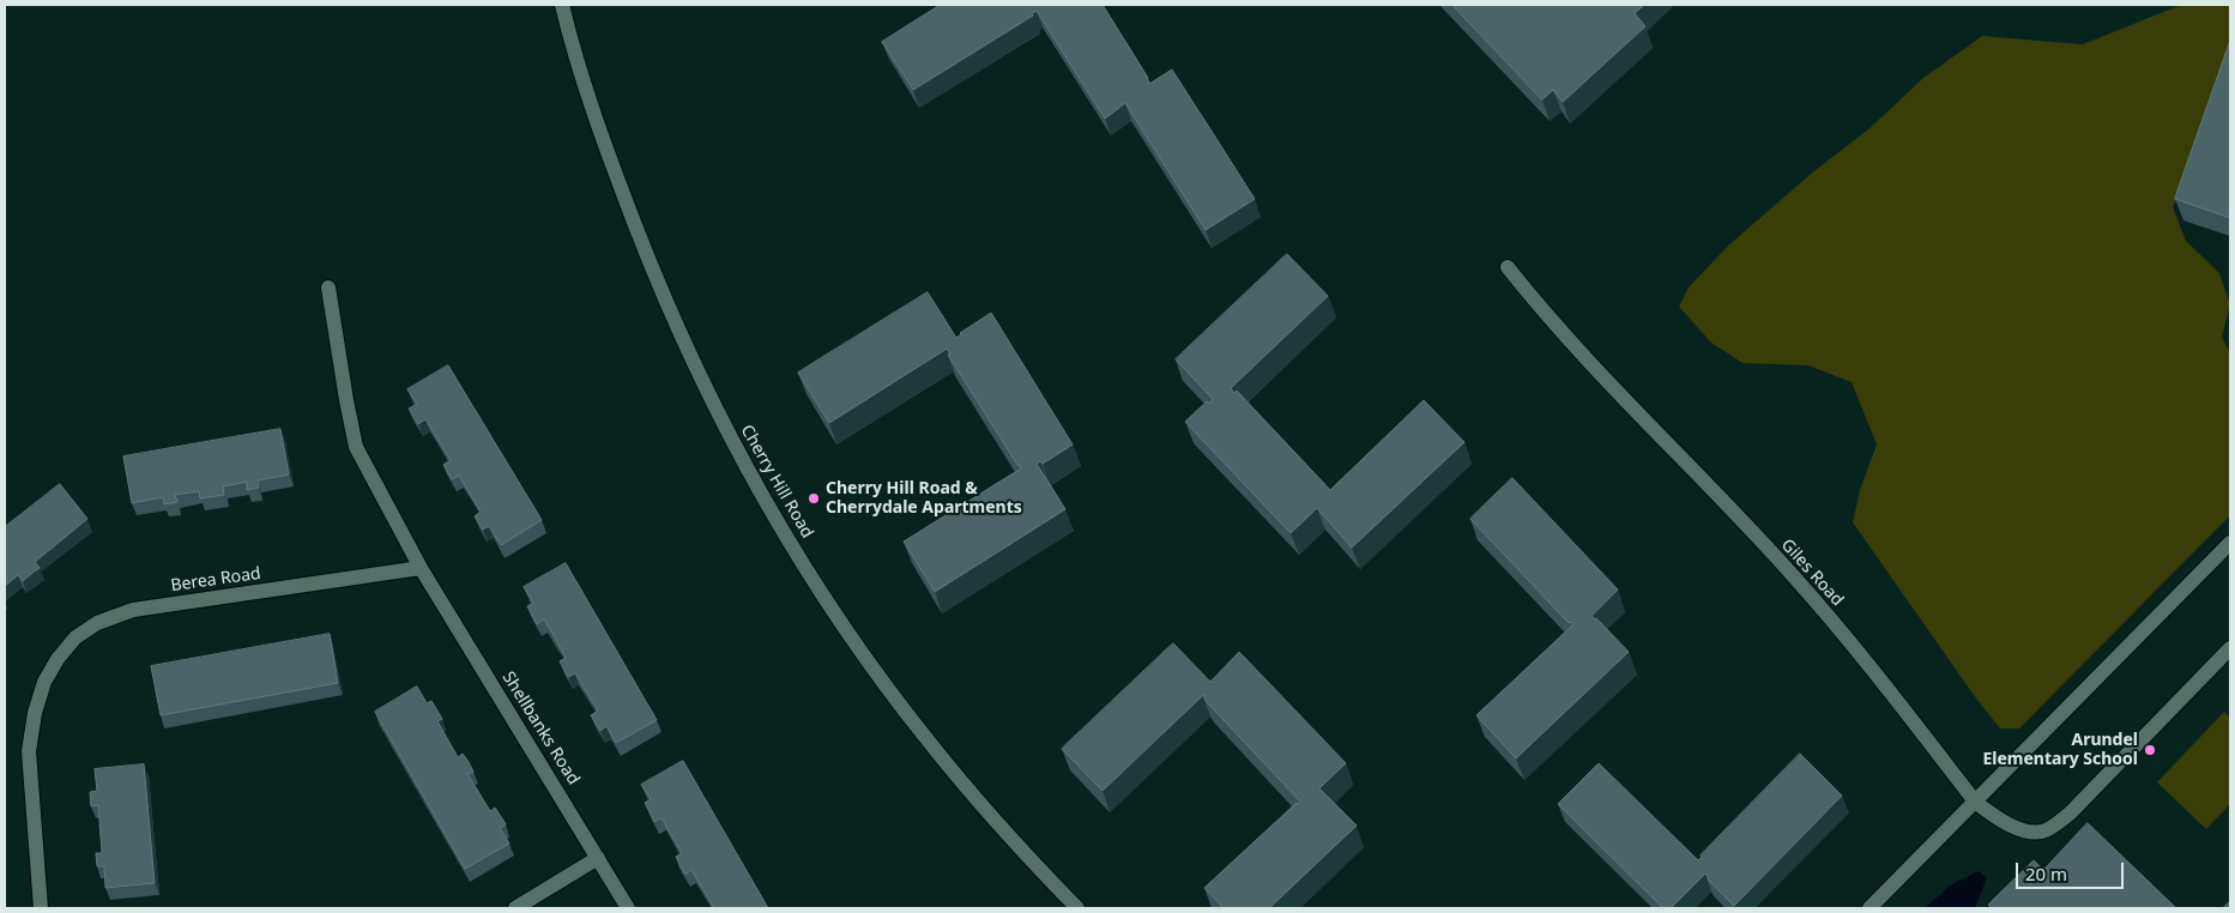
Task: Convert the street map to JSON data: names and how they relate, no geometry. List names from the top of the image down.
{
  "streets": {
    "street": [
      "Cherry Hill Road",
      "Giles Road",
      "Berea Road",
      "Shellbanks Road"
    ]
  },
  "crossings": [
    ["Berea Road", "Shellbanks Road"]
  ],
  "places": ["Cherry Hill Road & Cherrydale Apartments", "Arundel Elementary School"],
  "scale_bar": "20 m"
}
